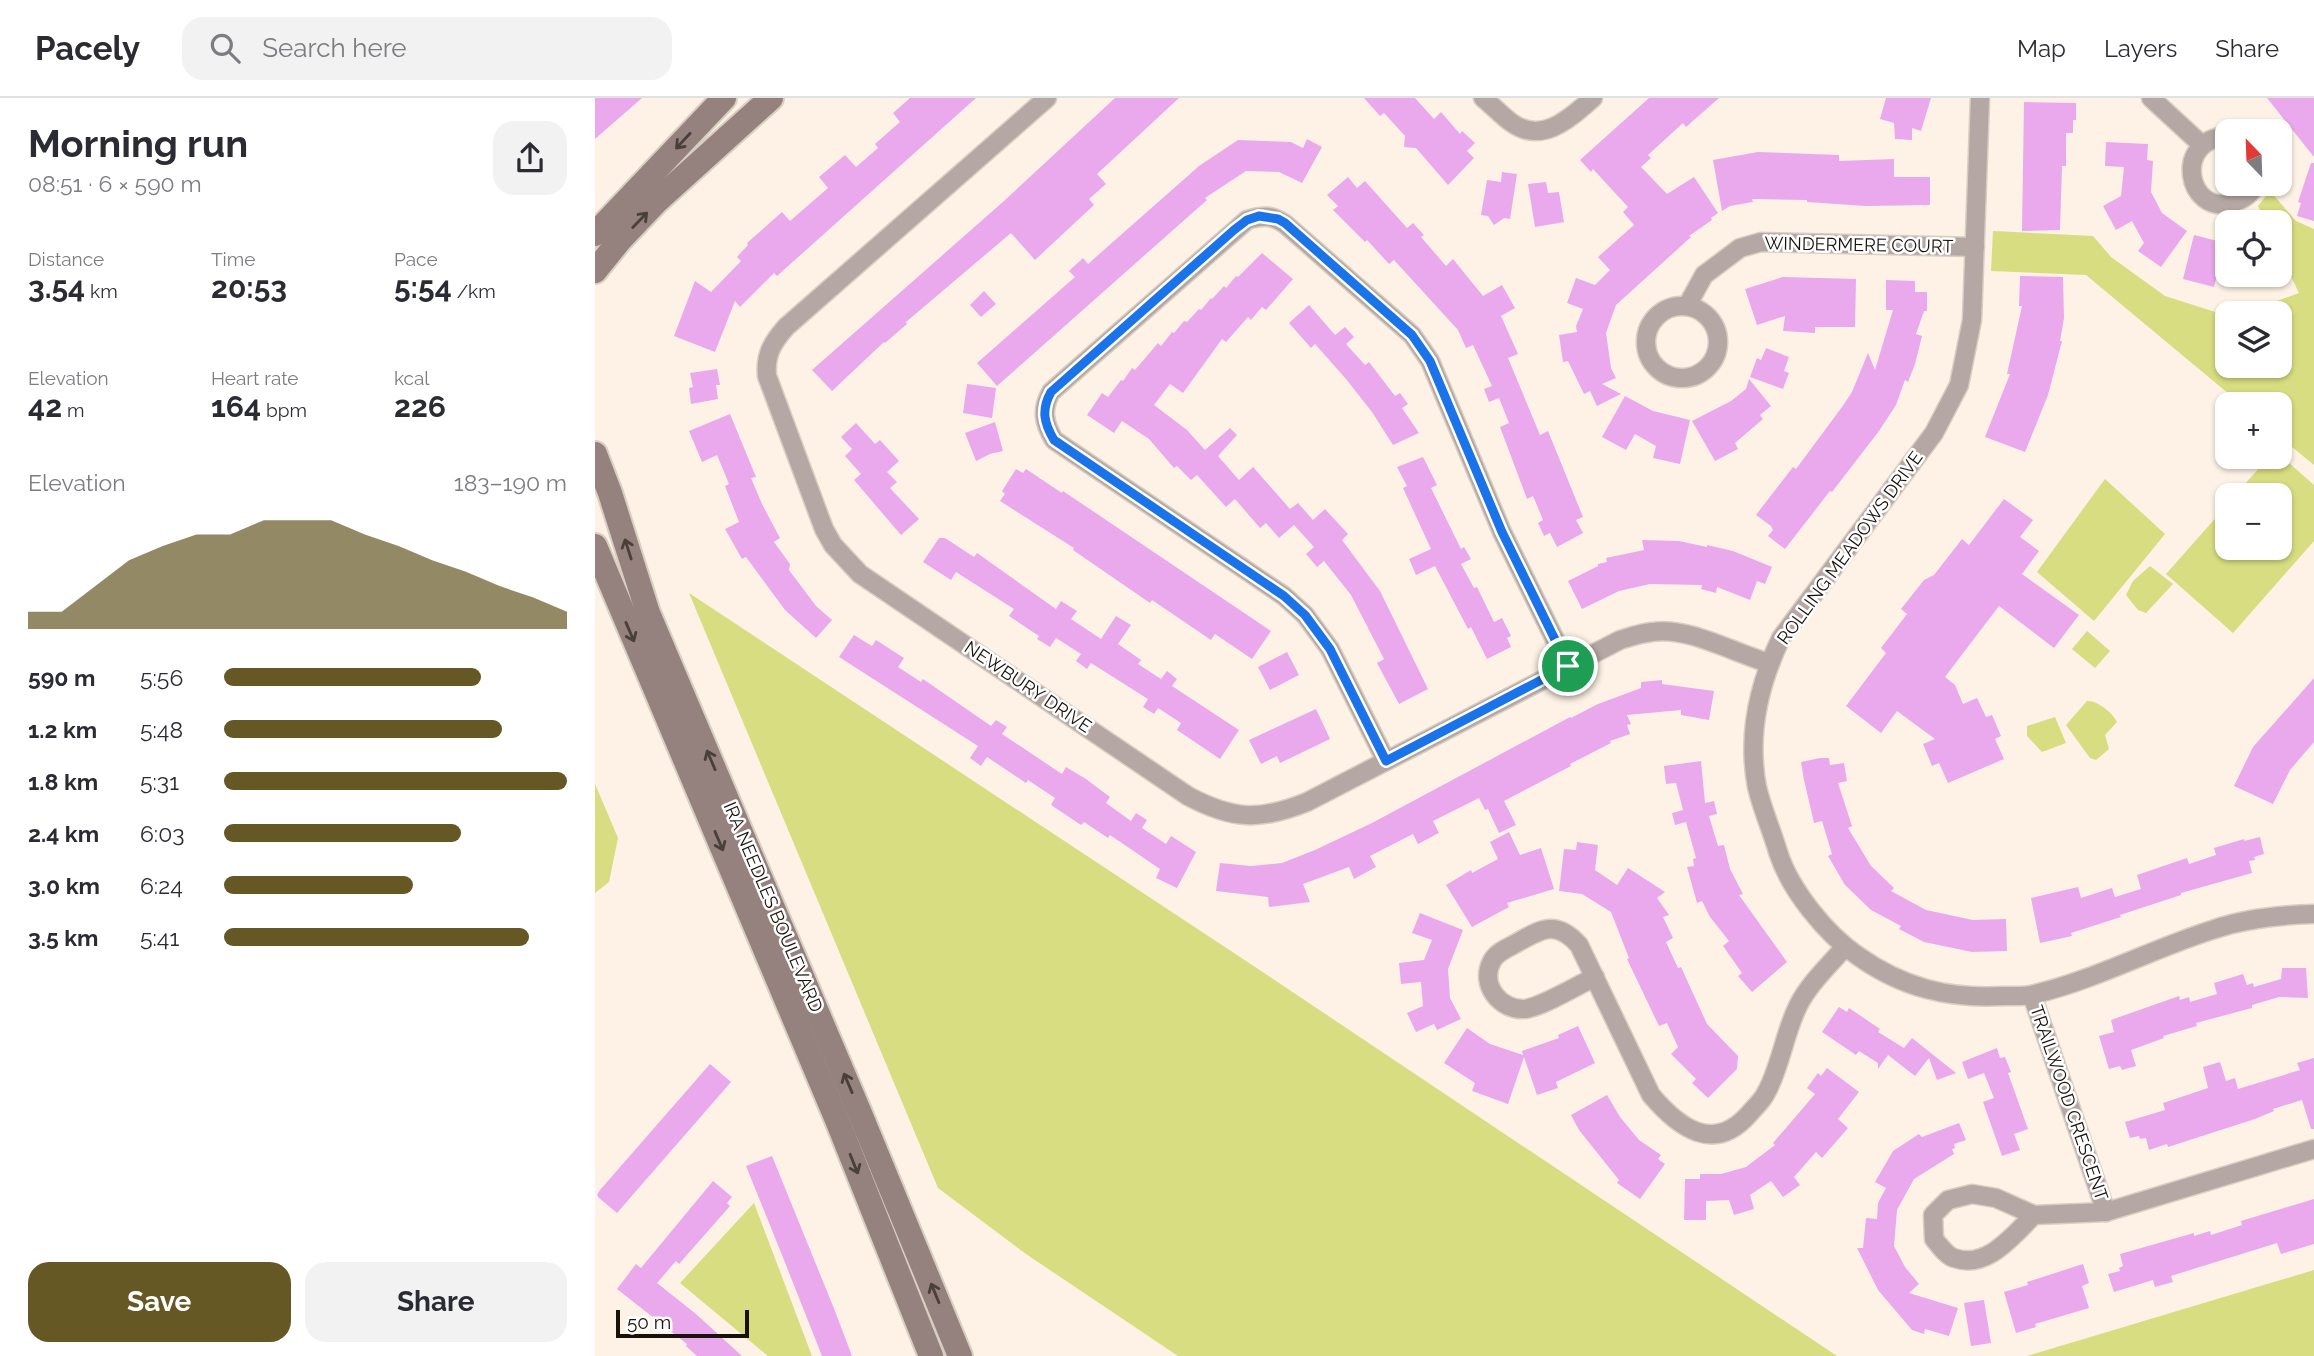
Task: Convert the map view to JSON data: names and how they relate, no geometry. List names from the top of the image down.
{
  "streets": {
    "main road": ["IRA NEEDLES BOULEVARD"],
    "street": [
      "WINDERMERE COURT",
      "ROLLING MEADOWS DRIVE",
      "NEWBURY DRIVE",
      "TRAILWOOD CRESCENT"
    ]
  },
  "crossings": [
    ["WINDERMERE COURT", "ROLLING MEADOWS DRIVE"],
    ["ROLLING MEADOWS DRIVE", "NEWBURY DRIVE"],
    ["ROLLING MEADOWS DRIVE", "TRAILWOOD CRESCENT"]
  ],
  "scale_bar": "50 m",
  "north": "top left",
  "page": {
    "header": "Pacely",
    "search": "Search here",
    "nav": ["Map", "Layers", "Share"],
    "heading": ["Morning run", "08:51 · 6 × 590 m"],
    "map_buttons": ["+", "−"],
    "stats": [
      ["Distance", "3.54 km"],
      ["Time", "20:53"],
      ["Pace", "5:54 /km"],
      ["Elevation", "42 m"],
      ["Heart rate", "164 bpm"],
      ["kcal", "226"]
    ],
    "chart": ["Elevation", "183–190 m"],
    "list": [
      {
        "name": "590 m",
        "note": "5:56"
      },
      {
        "name": "1.2 km",
        "note": "5:48"
      },
      {
        "name": "1.8 km",
        "note": "5:31"
      },
      {
        "name": "2.4 km",
        "note": "6:03"
      },
      {
        "name": "3.0 km",
        "note": "6:24"
      },
      {
        "name": "3.5 km",
        "note": "5:41"
      }
    ],
    "buttons": ["Save", "Share"],
    "scale": "50 m"
  }
}
